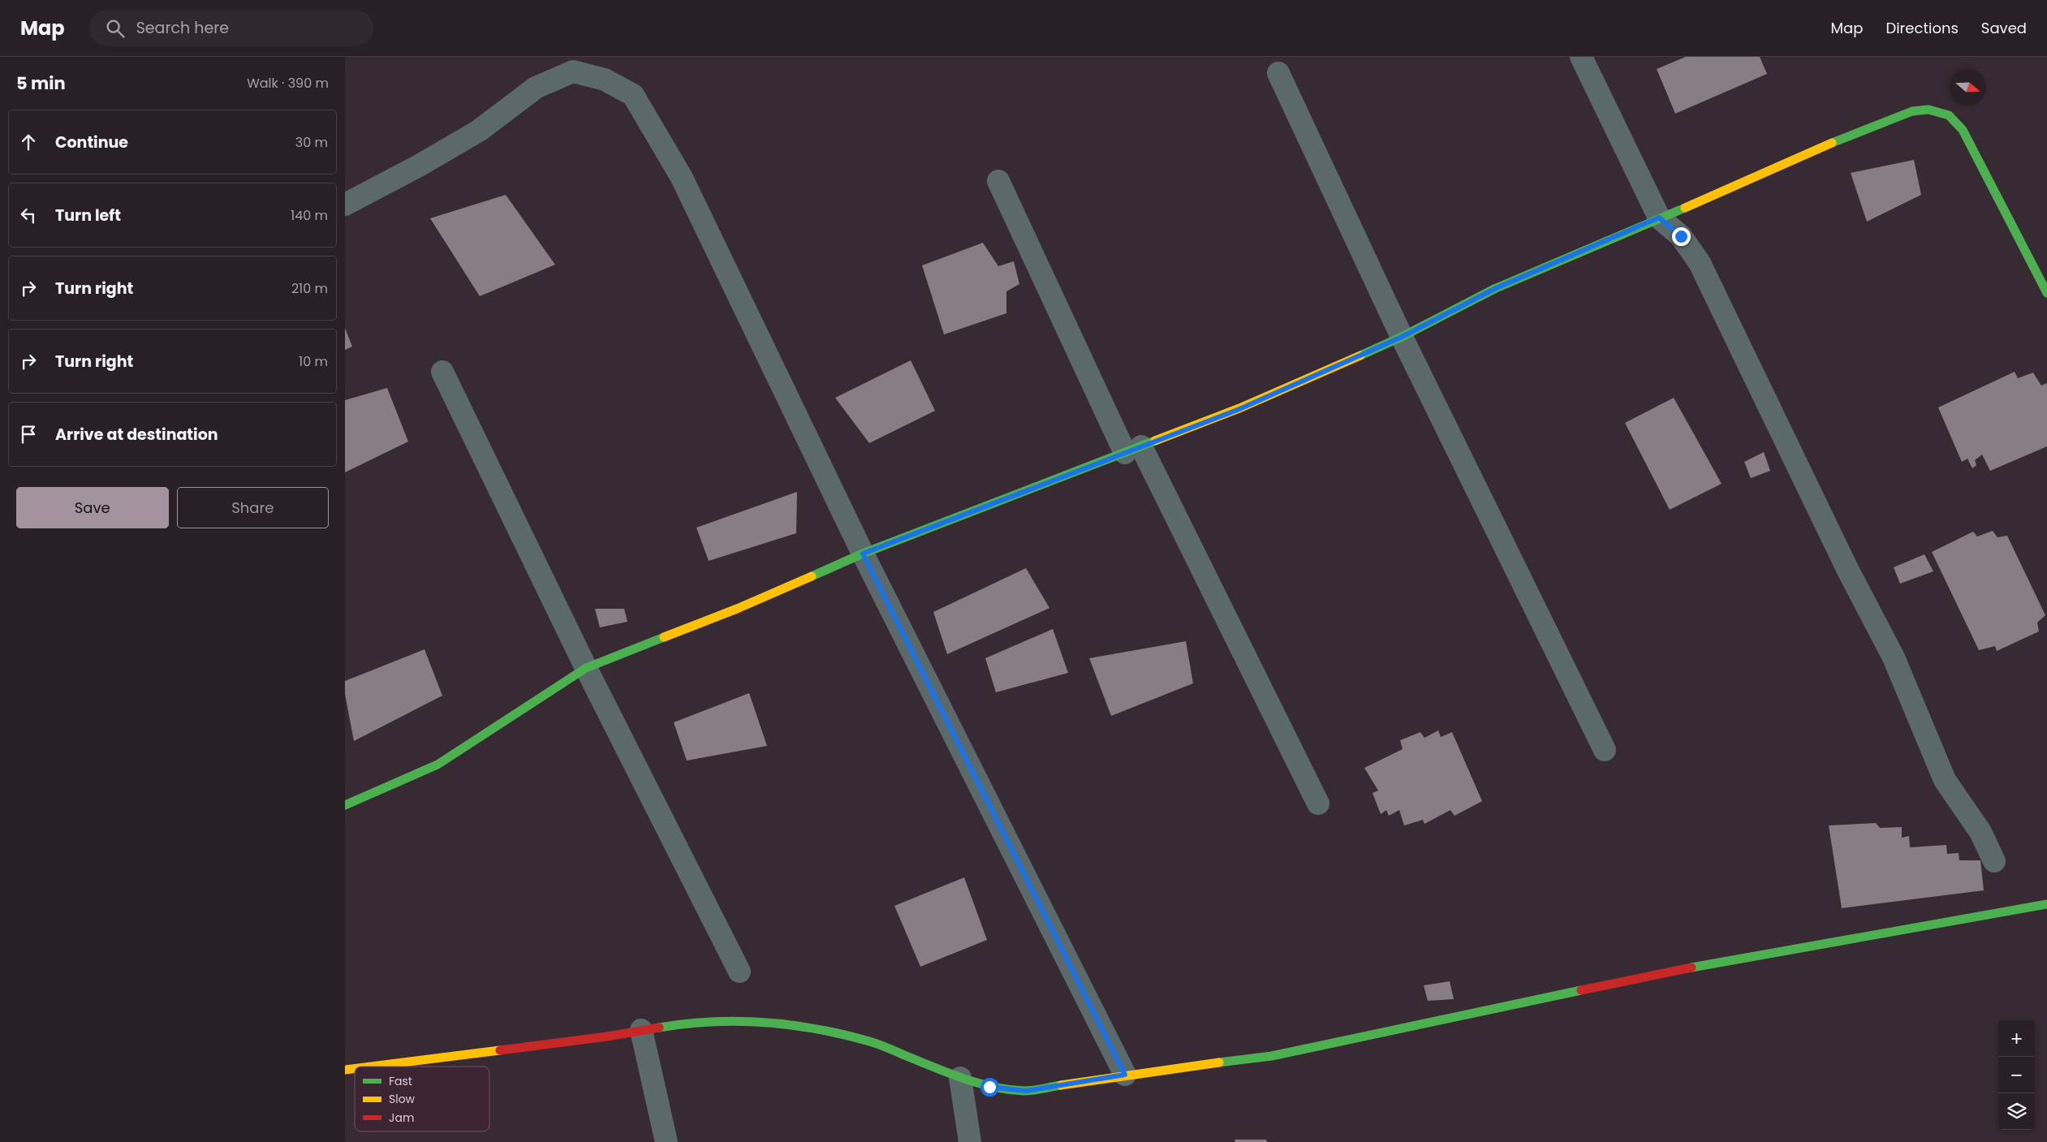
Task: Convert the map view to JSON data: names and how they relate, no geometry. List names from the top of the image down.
{
  "legend": ["Fast", "Slow", "Jam"],
  "north": "right",
  "page": {
    "header": "Map",
    "search": "Search here",
    "nav": ["Map", "Directions", "Saved"],
    "heading": ["5 min", "Walk · 390 m"],
    "list": [
      ["Continue", "30 m"],
      ["Turn left", "140 m"],
      ["Turn right", "210 m"],
      ["Turn right", "10 m"],
      "Arrive at destination"
    ],
    "buttons": ["Save", "Share"],
    "map_buttons": ["+", "−"]
  }
}
